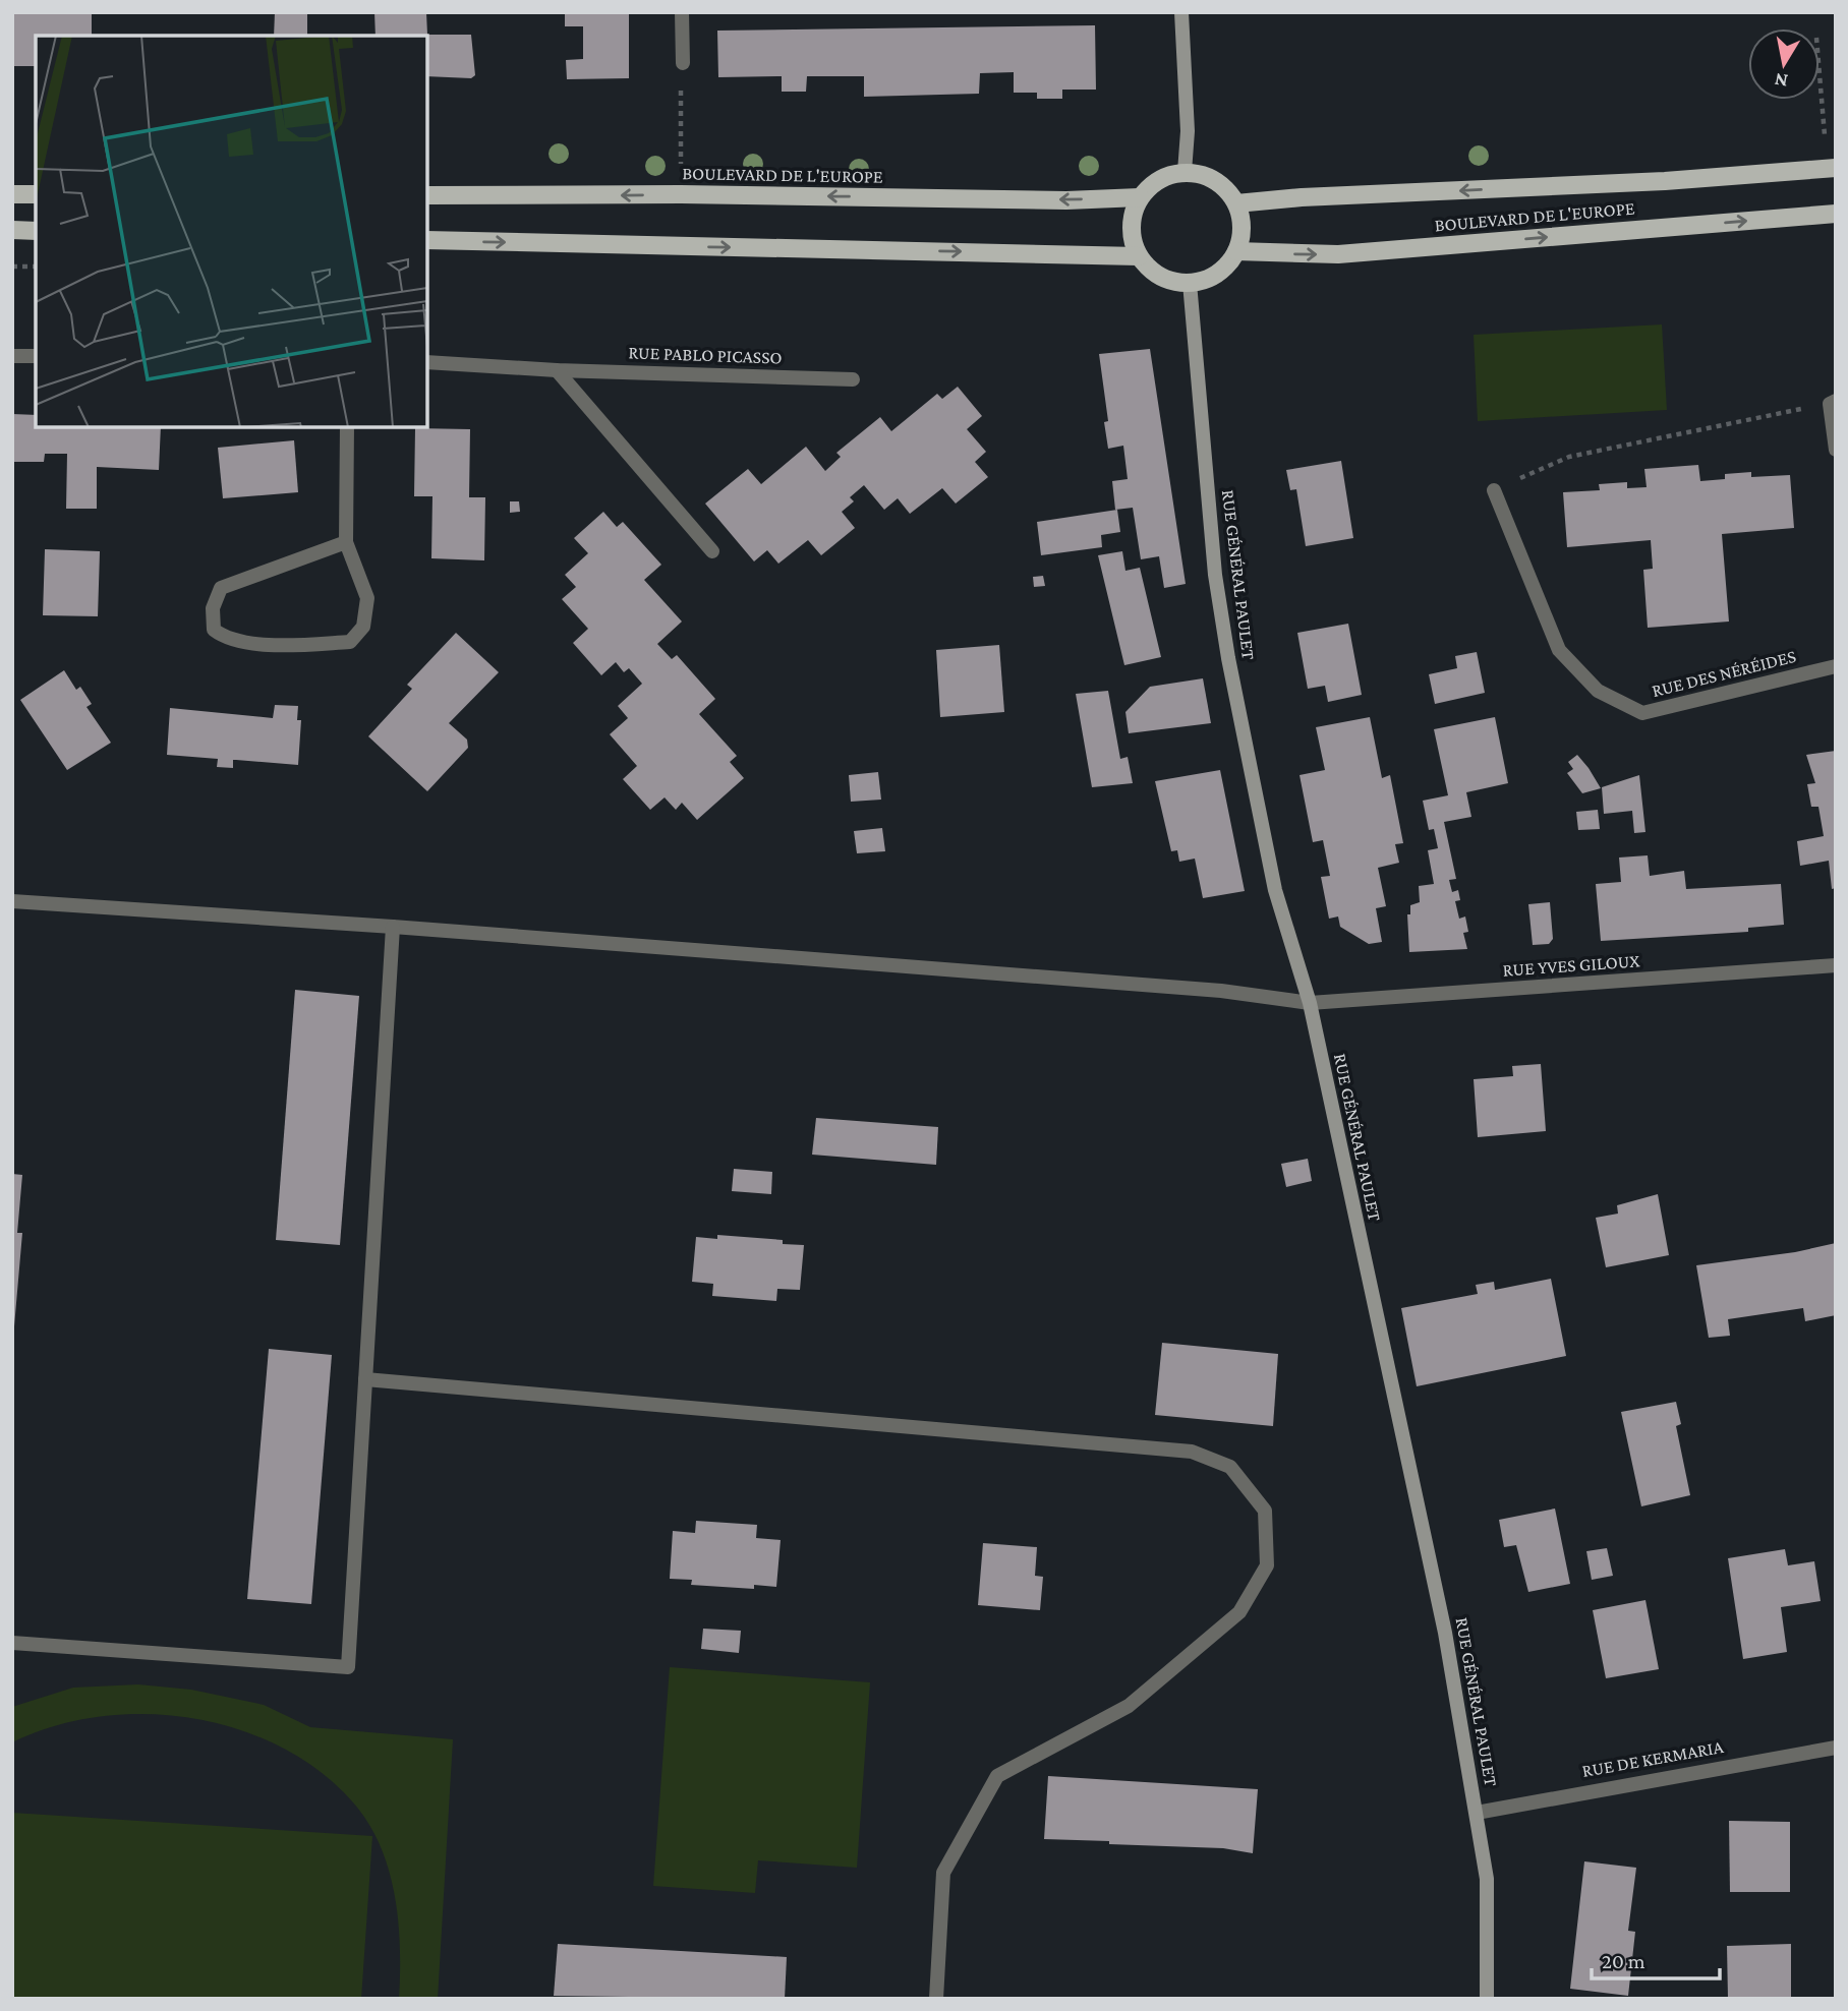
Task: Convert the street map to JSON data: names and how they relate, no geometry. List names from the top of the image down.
{
  "streets": {
    "main road": ["BOULEVARD DE L'EUROPE"],
    "street": [
      "RUE PABLO PICASSO",
      "RUE GÉNÉRAL PAULET",
      "RUE DES NÉRÉIDES",
      "RUE YVES GILOUX",
      "RUE DE KERMARIA"
    ]
  },
  "crossings": [
    ["BOULEVARD DE L'EUROPE", "RUE GÉNÉRAL PAULET"],
    ["RUE GÉNÉRAL PAULET", "RUE YVES GILOUX"],
    ["RUE GÉNÉRAL PAULET", "RUE DE KERMARIA"]
  ],
  "scale_bar": "20 m",
  "north": "bottom"
}
